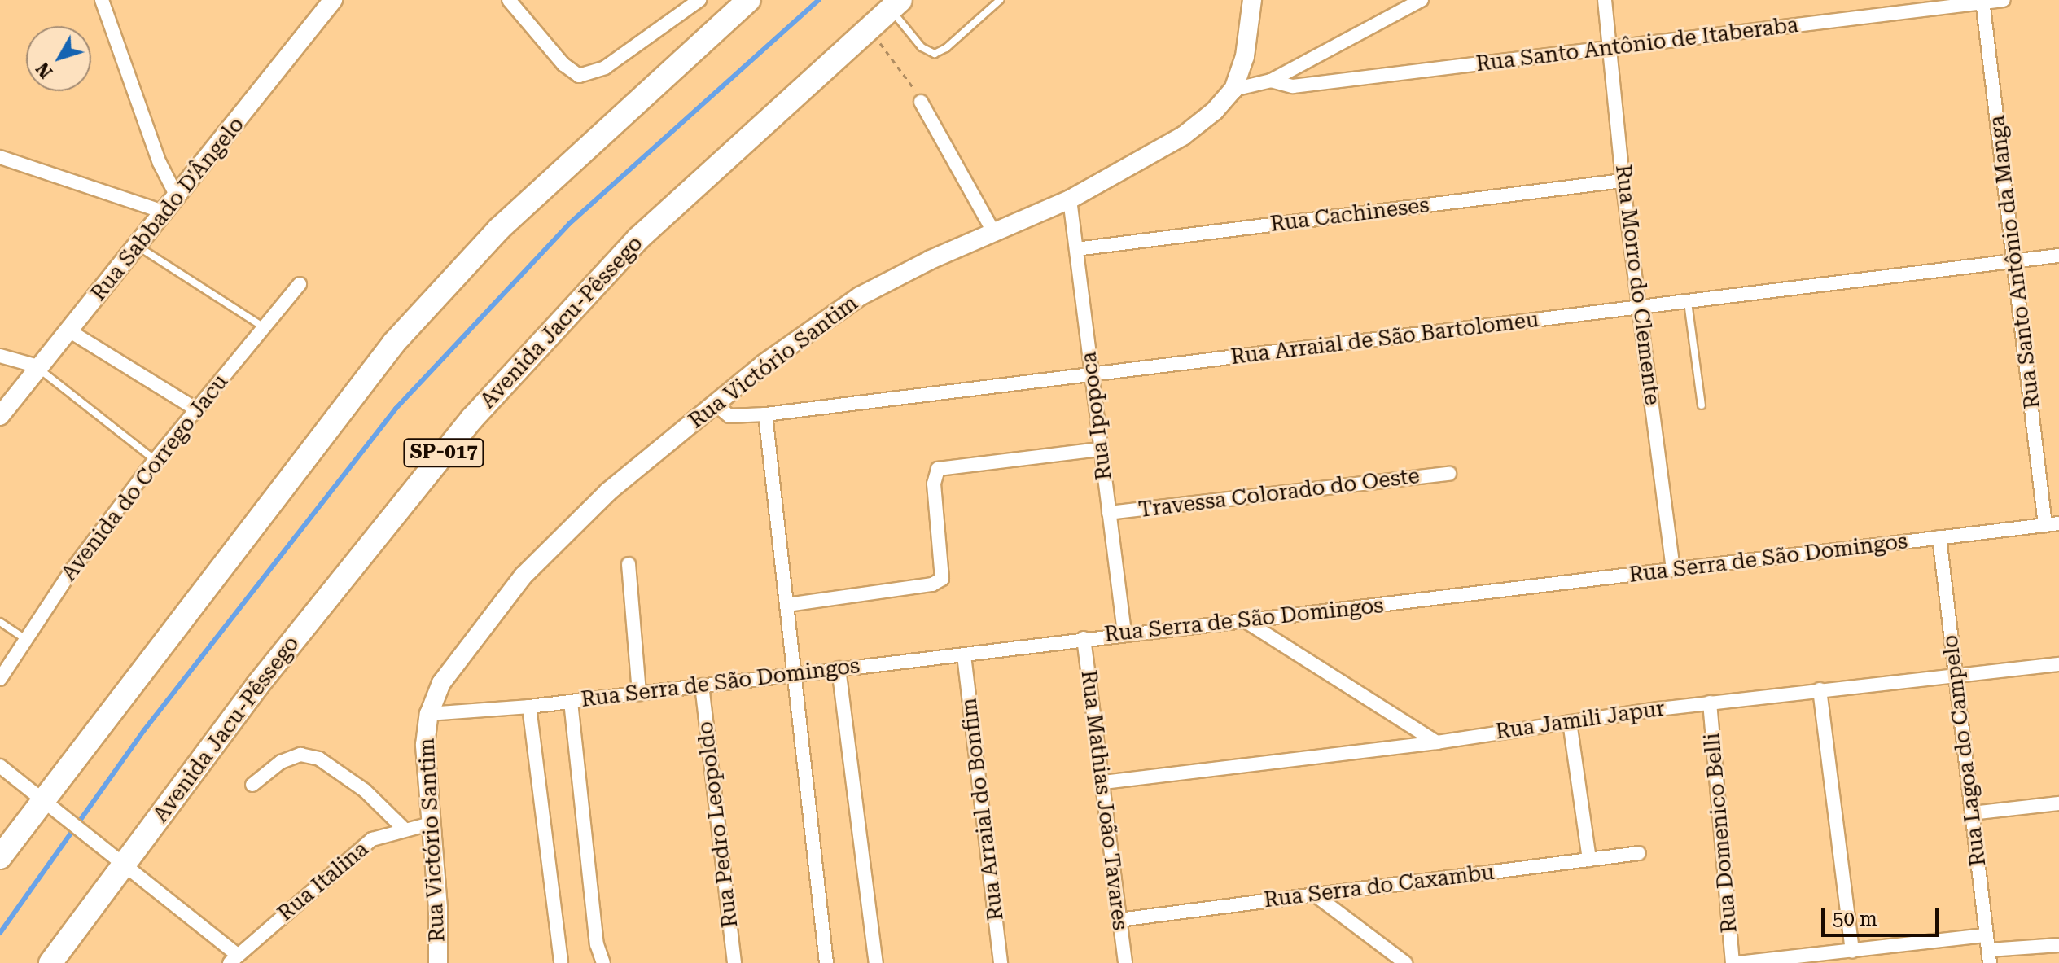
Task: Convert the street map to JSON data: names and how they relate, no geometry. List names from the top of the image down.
{
  "streets": {
    "highway": ["Avenida Jacu-Pêssego", "SP-017"],
    "street": [
      "Rua Santo Antônio de Itaberaba",
      "Rua Sabbado D'Ângelo",
      "Rua Cachineses",
      "Rua Santo Antônio da Manga",
      "Rua Morro do Clemente",
      "Rua Arraial de São Bartolomeu",
      "Rua Victório Santim",
      "Rua Ipopoca",
      "Avenida do Corrego Jacu",
      "Travessa Colorado do Oeste",
      "Rua Serra de São Domingos",
      "Rua Jamili Japur",
      "Rua Lagoa do Campelo",
      "Rua Mathias João Tavares",
      "Rua Arraial do Bonfim",
      "Rua Pedro Leopoldo",
      "Rua Domenico Belli",
      "Rua Italina",
      "Rua Serra do Caxambu"
    ]
  },
  "crossings": [
    ["Rua Santo Antônio de Itaberaba", "Rua Santo Antônio da Manga"],
    ["Rua Santo Antônio de Itaberaba", "Rua Morro do Clemente"],
    ["Rua Cachineses", "Rua Morro do Clemente"],
    ["Rua Cachineses", "Rua Ipopoca"],
    ["Rua Santo Antônio da Manga", "Rua Arraial de São Bartolomeu"],
    ["Rua Santo Antônio da Manga", "Rua Serra de São Domingos"],
    ["Rua Morro do Clemente", "Rua Arraial de São Bartolomeu"],
    ["Rua Morro do Clemente", "Rua Serra de São Domingos"],
    ["Rua Arraial de São Bartolomeu", "Rua Victório Santim"],
    ["Rua Arraial de São Bartolomeu", "Rua Ipopoca"],
    ["Rua Victório Santim", "Rua Ipopoca"],
    ["Rua Victório Santim", "Rua Serra de São Domingos"],
    ["Rua Victório Santim", "Rua Italina"],
    ["Rua Ipopoca", "Travessa Colorado do Oeste"],
    ["Rua Ipopoca", "Rua Serra de São Domingos"],
    ["Rua Serra de São Domingos", "Rua Lagoa do Campelo"],
    ["Rua Serra de São Domingos", "Rua Mathias João Tavares"],
    ["Rua Serra de São Domingos", "Rua Arraial do Bonfim"],
    ["Rua Serra de São Domingos", "Rua Pedro Leopoldo"],
    ["Rua Jamili Japur", "Rua Lagoa do Campelo"],
    ["Rua Jamili Japur", "Rua Mathias João Tavares"],
    ["Rua Jamili Japur", "Rua Domenico Belli"],
    ["Rua Mathias João Tavares", "Rua Serra do Caxambu"]
  ],
  "scale_bar": "50 m",
  "north": "bottom left"
}
